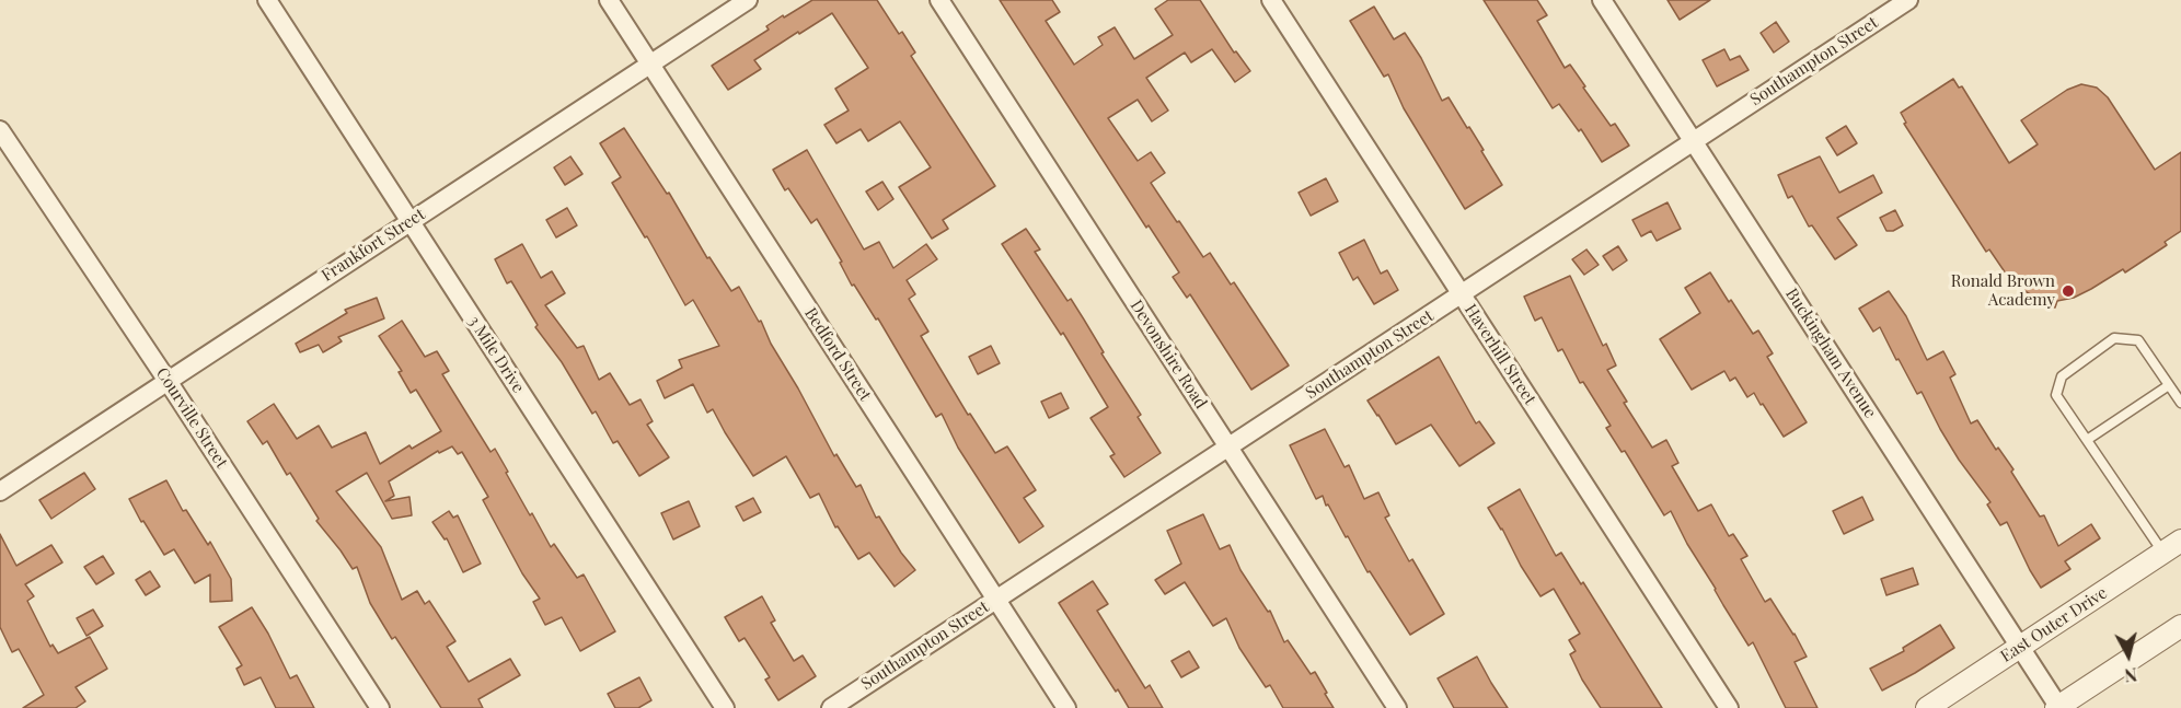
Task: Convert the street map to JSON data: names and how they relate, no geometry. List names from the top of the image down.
{
  "streets": {
    "street": [
      "Southampton Street",
      "Frankfort Street",
      "Buckingham Avenue",
      "3 Mile Drive",
      "Bedford Street",
      "Devonshire Road",
      "Haverhill Street",
      "Courville Street",
      "East Outer Drive"
    ]
  },
  "crossings": [
    ["Southampton Street", "Buckingham Avenue"],
    ["Southampton Street", "Bedford Street"],
    ["Southampton Street", "Devonshire Road"],
    ["Southampton Street", "Haverhill Street"],
    ["Frankfort Street", "3 Mile Drive"],
    ["Frankfort Street", "Bedford Street"],
    ["Frankfort Street", "Courville Street"],
    ["Buckingham Avenue", "East Outer Drive"]
  ],
  "places": ["Ronald Brown Academy"],
  "north": "bottom"
}
